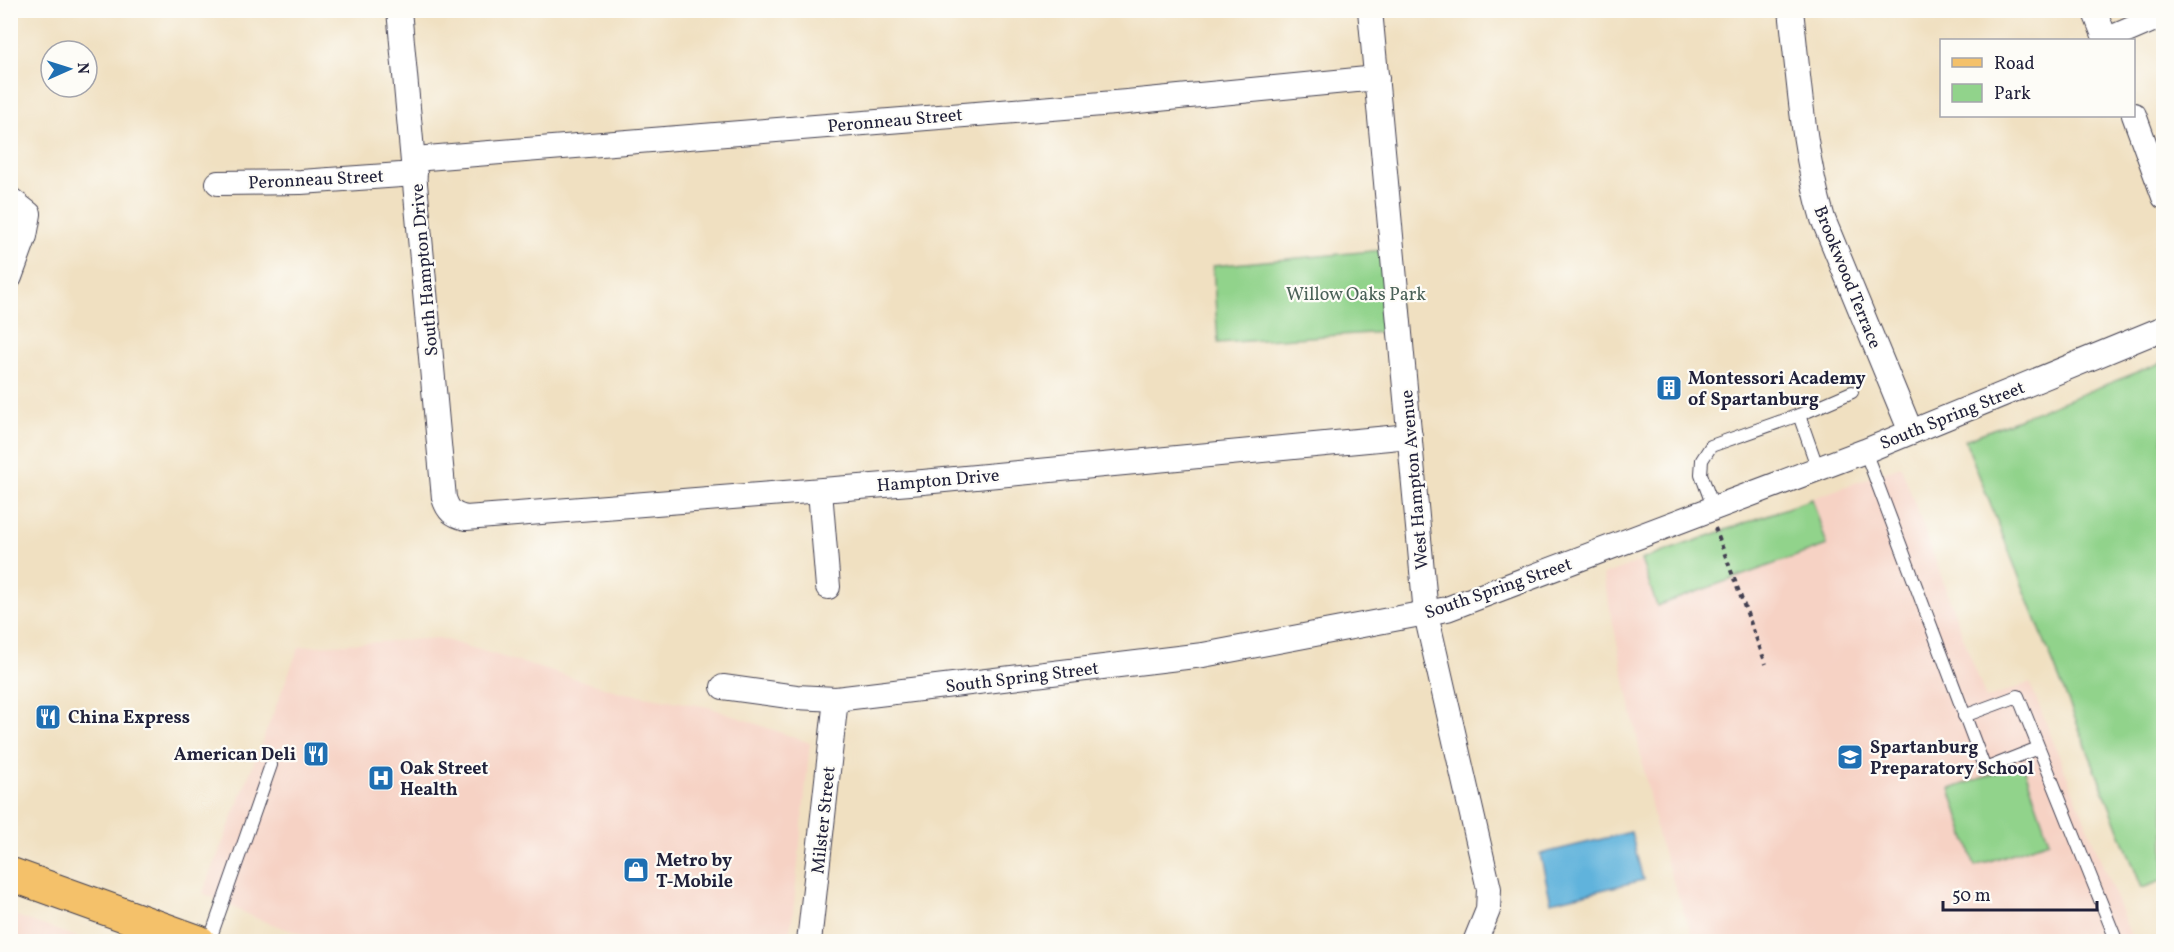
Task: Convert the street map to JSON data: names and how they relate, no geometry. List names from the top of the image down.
{
  "streets": {
    "street": [
      "Peronneau Street",
      "South Hampton Drive",
      "Brookwood Terrace",
      "South Spring Street",
      "Hampton Drive",
      "West Hampton Avenue",
      "Milster Street"
    ]
  },
  "crossings": [
    ["Peronneau Street", "South Hampton Drive"],
    ["Peronneau Street", "West Hampton Avenue"],
    ["South Hampton Drive", "Hampton Drive"],
    ["Brookwood Terrace", "South Spring Street"],
    ["South Spring Street", "West Hampton Avenue"],
    ["South Spring Street", "Milster Street"],
    ["Hampton Drive", "West Hampton Avenue"]
  ],
  "parks": ["Willow Oaks Park"],
  "places": {
    "building": ["Montessori Academy of Spartanburg"],
    "restaurant": ["China Express", "American Deli"],
    "school or university": ["Spartanburg Preparatory School"],
    "hospital": ["Oak Street Health"],
    "shop": ["Metro by T-Mobile"]
  },
  "legend": ["Road", "Park"],
  "scale_bar": "50 m",
  "north": "right"
}
